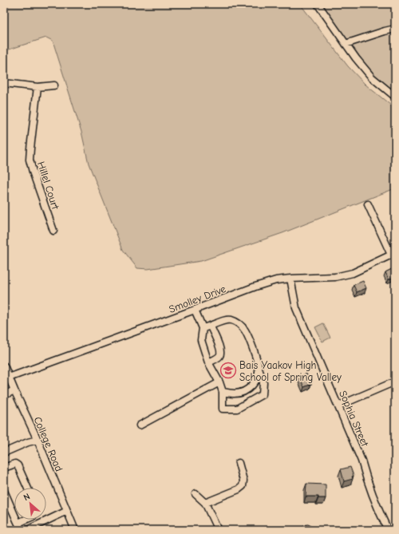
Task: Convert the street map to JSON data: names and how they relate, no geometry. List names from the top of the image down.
{
  "streets": {
    "street": [
      "Hillel Court",
      "Smolley Drive",
      "Sophia Street",
      "College Road"
    ]
  },
  "crossings": [
    ["Smolley Drive", "Sophia Street"],
    ["Smolley Drive", "College Road"]
  ],
  "places": {
    "school or university": ["Bais Yaakov High School of Spring Valley"]
  },
  "north": "top left"
}
